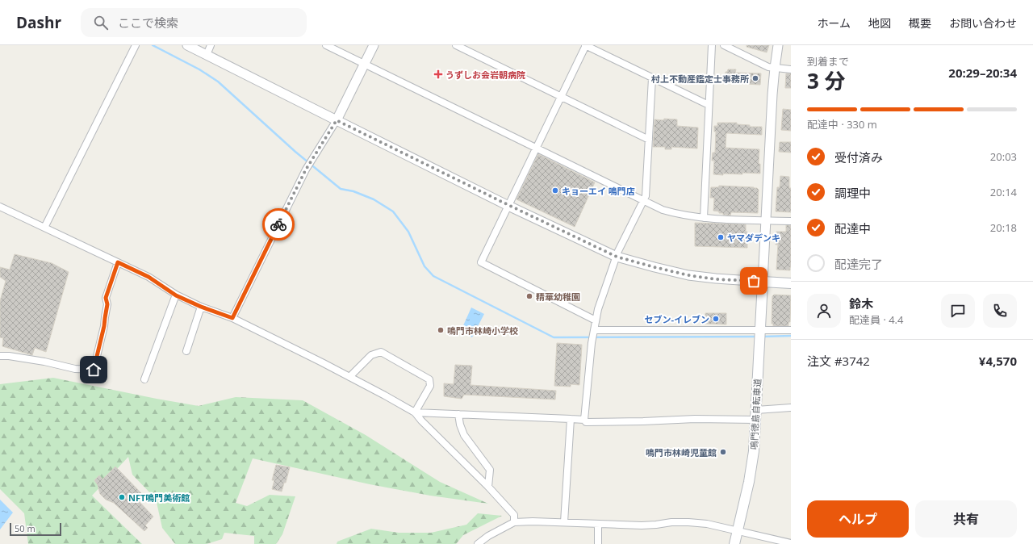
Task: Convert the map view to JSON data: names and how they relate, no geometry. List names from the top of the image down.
{
  "streets": {
    "main road": ["鳴門徳島自転車道"]
  },
  "places": {
    "health": ["うずしお会岩朝病院"],
    "other": [
      "村上不動産鑑定士事務所",
      "キョーエイ 鳴門店",
      "ヤマダデンキ",
      "精華幼稚園",
      "セブン-イレブン",
      "鳴門市林崎小学校",
      "鳴門市林崎児童館",
      "NFT鳴門美術館"
    ]
  },
  "scale_bar": "50 m",
  "page": {
    "header": "Dashr",
    "search": "ここで検索",
    "nav": [
      "ホーム",
      "地図",
      "概要",
      "お問い合わせ"
    ],
    "heading": ["3 分", "到着まで", "20:29–20:34"],
    "panel": [
      "鈴木",
      "配達員 · 4.4",
      "注文 #3742",
      "¥4,570"
    ],
    "bar": "配達中 · 330 m",
    "list": [
      ["受付済み", "20:03"],
      ["調理中", "20:14"],
      ["配達中", "20:18"],
      "配達完了"
    ],
    "buttons": ["ヘルプ", "共有"],
    "scale": "50 m"
  }
}
